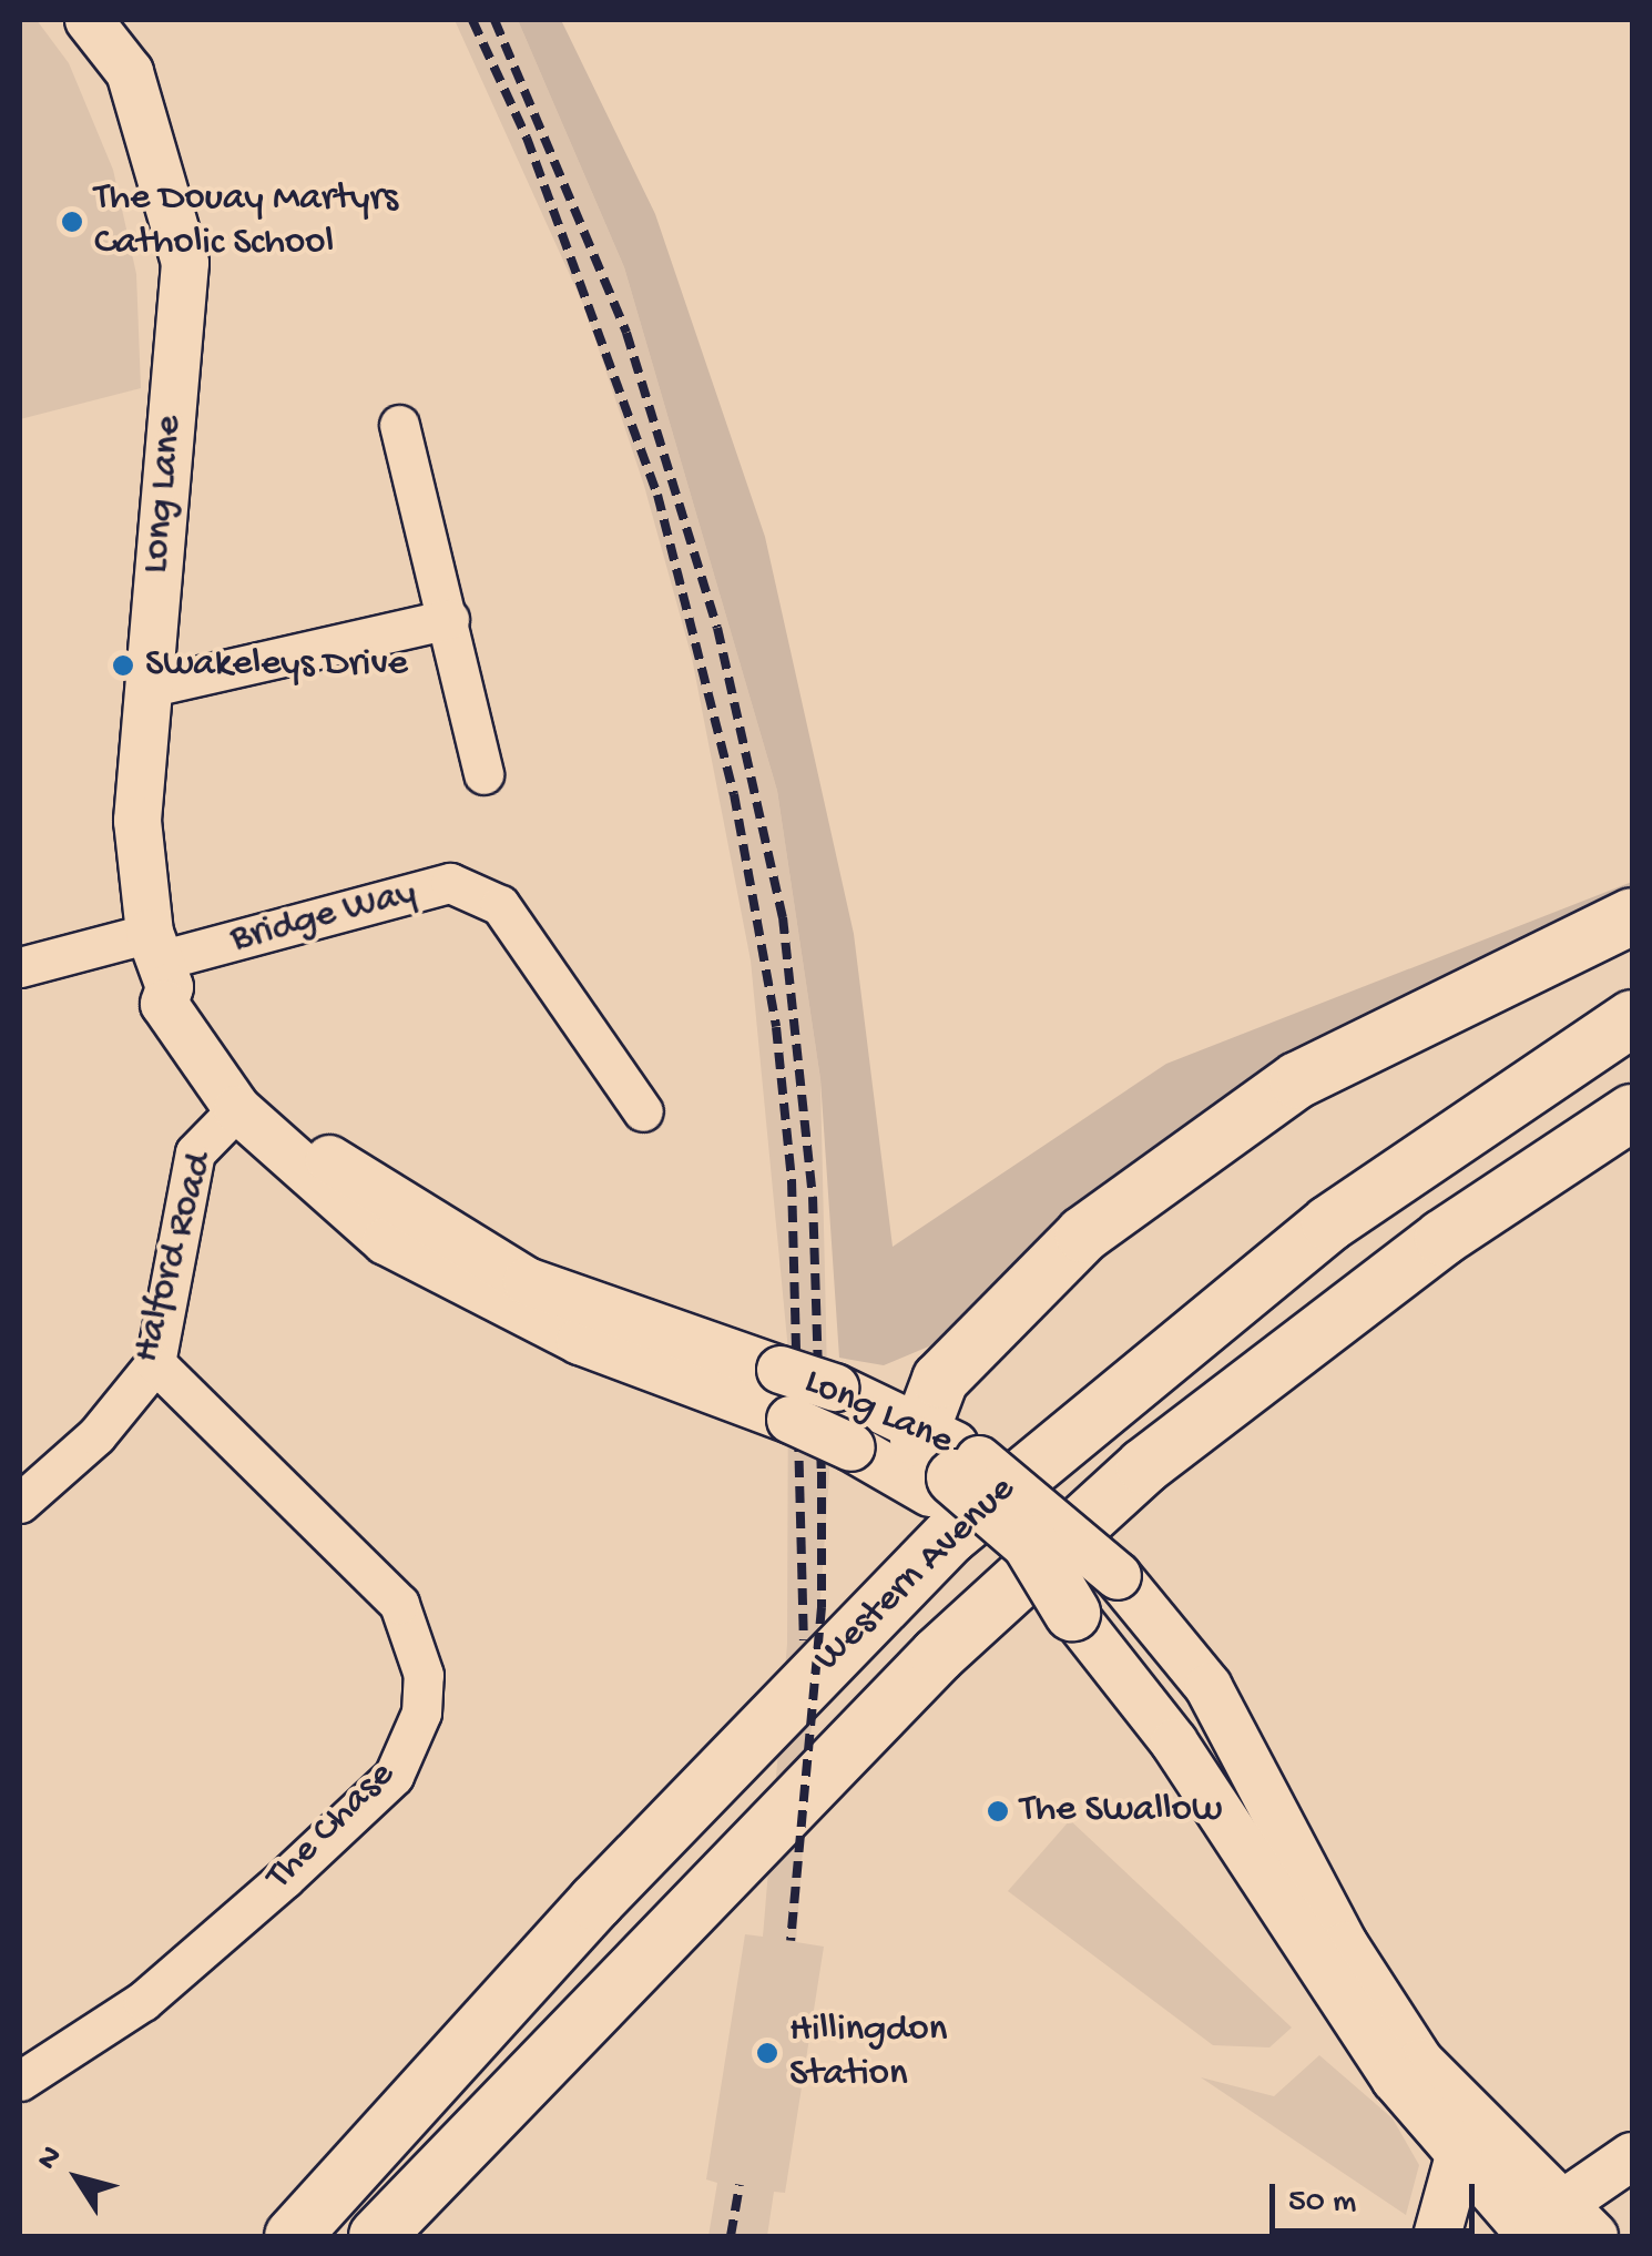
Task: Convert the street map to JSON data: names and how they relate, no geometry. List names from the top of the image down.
{
  "streets": {
    "highway": ["Western Avenue"],
    "main road": ["Long Lane"],
    "street": ["Bridge Way", "Halford Road", "The Chase"]
  },
  "crossings": [
    ["Long Lane", "Bridge Way"],
    ["Long Lane", "Halford Road"],
    ["Halford Road", "The Chase"]
  ],
  "places": [
    "The Douay Martyrs Catholic School",
    "Swakeleys Drive",
    "The Swallow",
    "Hillingdon Station"
  ],
  "scale_bar": "50 m",
  "north": "top left"
}
